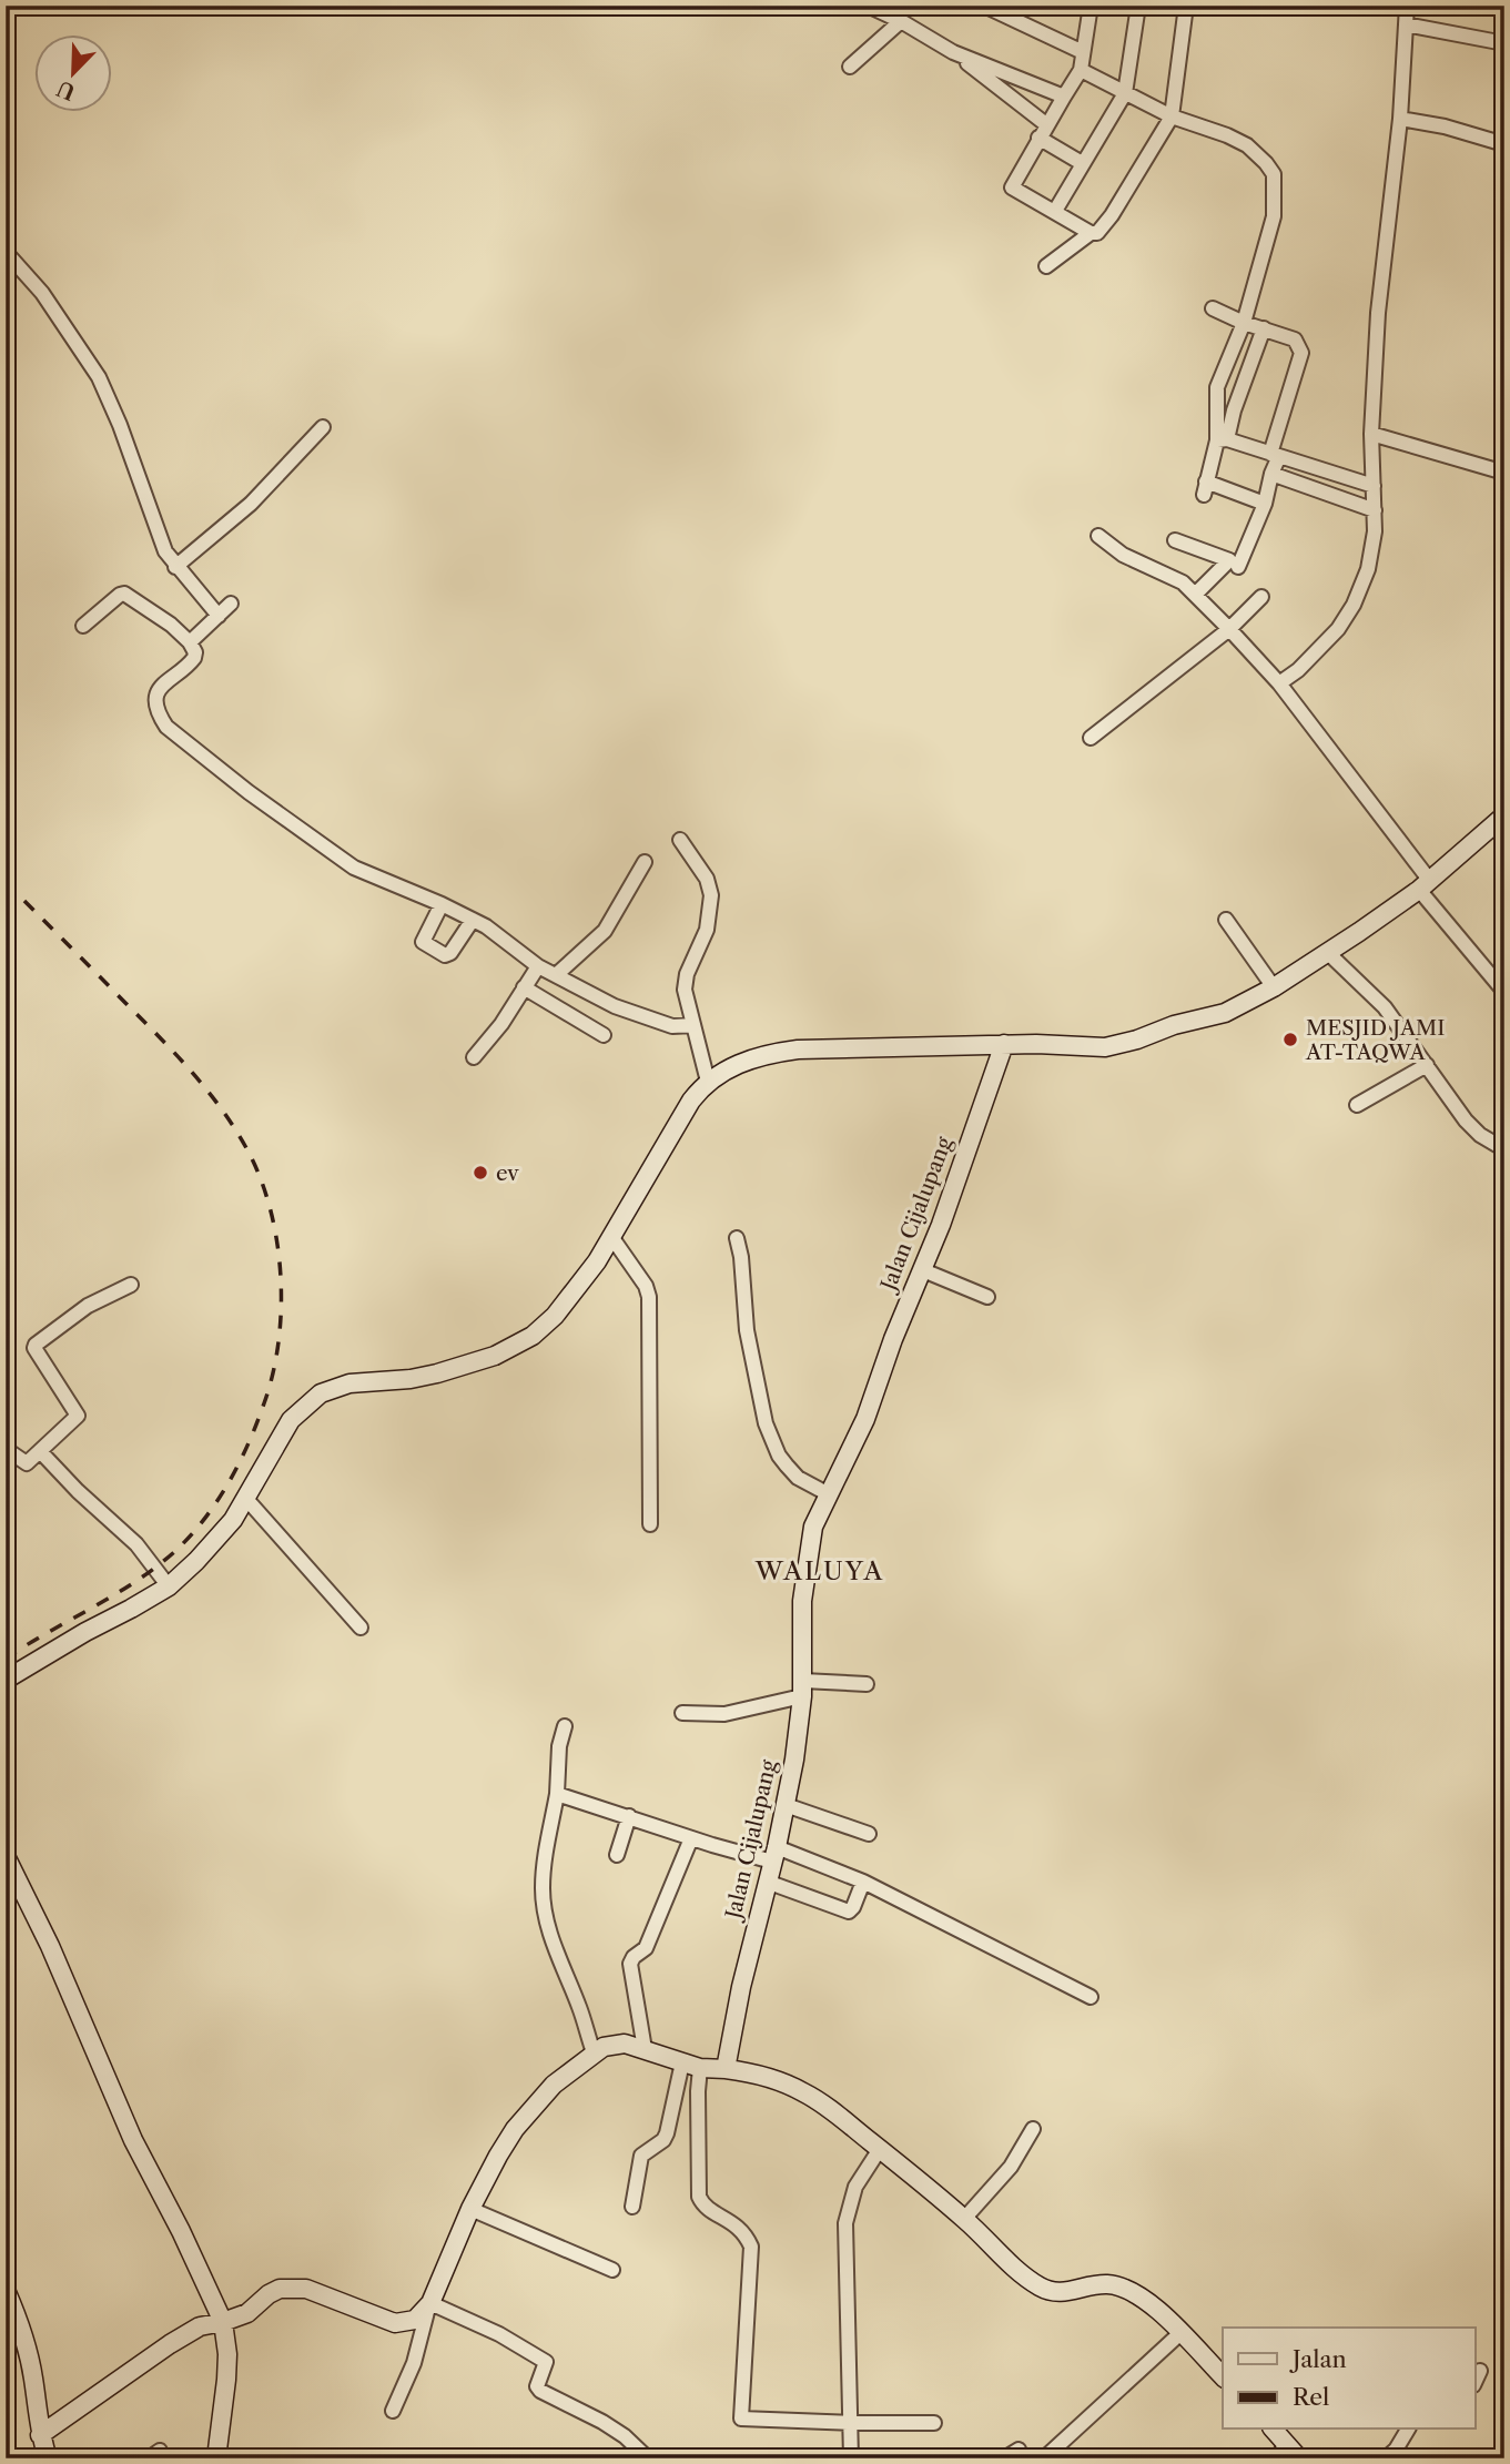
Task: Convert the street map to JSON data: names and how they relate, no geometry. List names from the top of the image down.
{
  "streets": {
    "street": ["Jalan Cijalupang"]
  },
  "districts": ["WALUYA"],
  "places": ["MESJID JAMI AT-TAQWA", "ev"],
  "legend": ["Jalan", "Rel"],
  "north": "bottom left"
}
